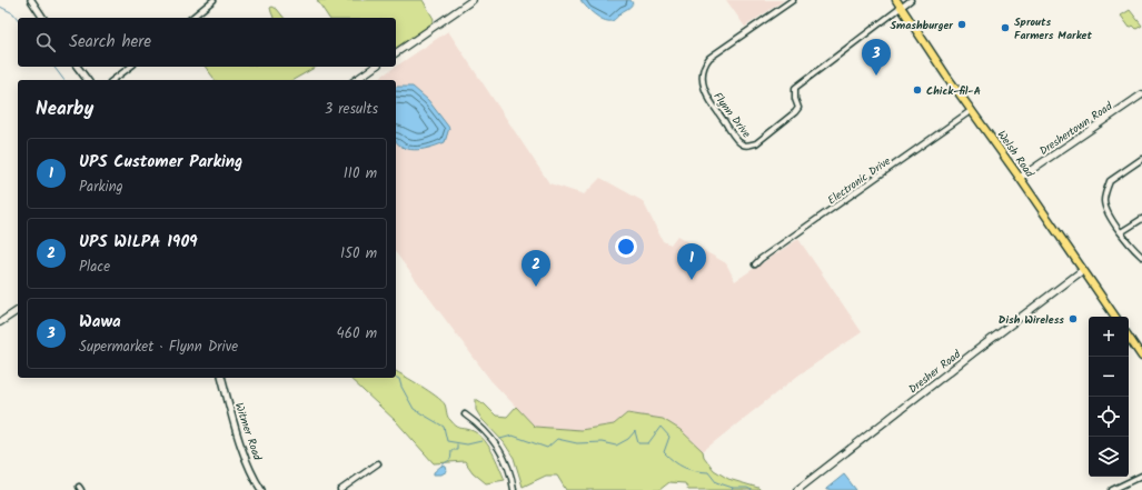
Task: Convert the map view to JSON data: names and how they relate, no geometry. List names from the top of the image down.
{
  "streets": {
    "main road": ["Dreshertown Road", "Welsh Road", "Dresher Road"],
    "street": ["Flynn Drive", "Electronic Drive", "Witmer Road"]
  },
  "crossings": [
    ["Flynn Drive", "Welsh Road"],
    ["Dreshertown Road", "Welsh Road"],
    ["Welsh Road", "Electronic Drive"],
    ["Welsh Road", "Dresher Road"]
  ],
  "places": [
    "Smashburger",
    "Sprouts Farmers Market",
    "Chick-fil-A",
    "Dish Wireless"
  ],
  "page": {
    "search": "Search here",
    "pins": ["3", "1", "2"],
    "heading": ["Nearby", "3 results"],
    "list": [
      {
        "mark": "1",
        "name": "UPS Customer Parking",
        "note": "Parking",
        "value": "110 m"
      },
      {
        "mark": "2",
        "name": "UPS WILPA 1909",
        "note": "Place",
        "value": "150 m"
      },
      {
        "mark": "3",
        "name": "Wawa",
        "note": "Supermarket · Flynn Drive",
        "value": "460 m"
      }
    ],
    "map_buttons": ["+", "−"]
  }
}
